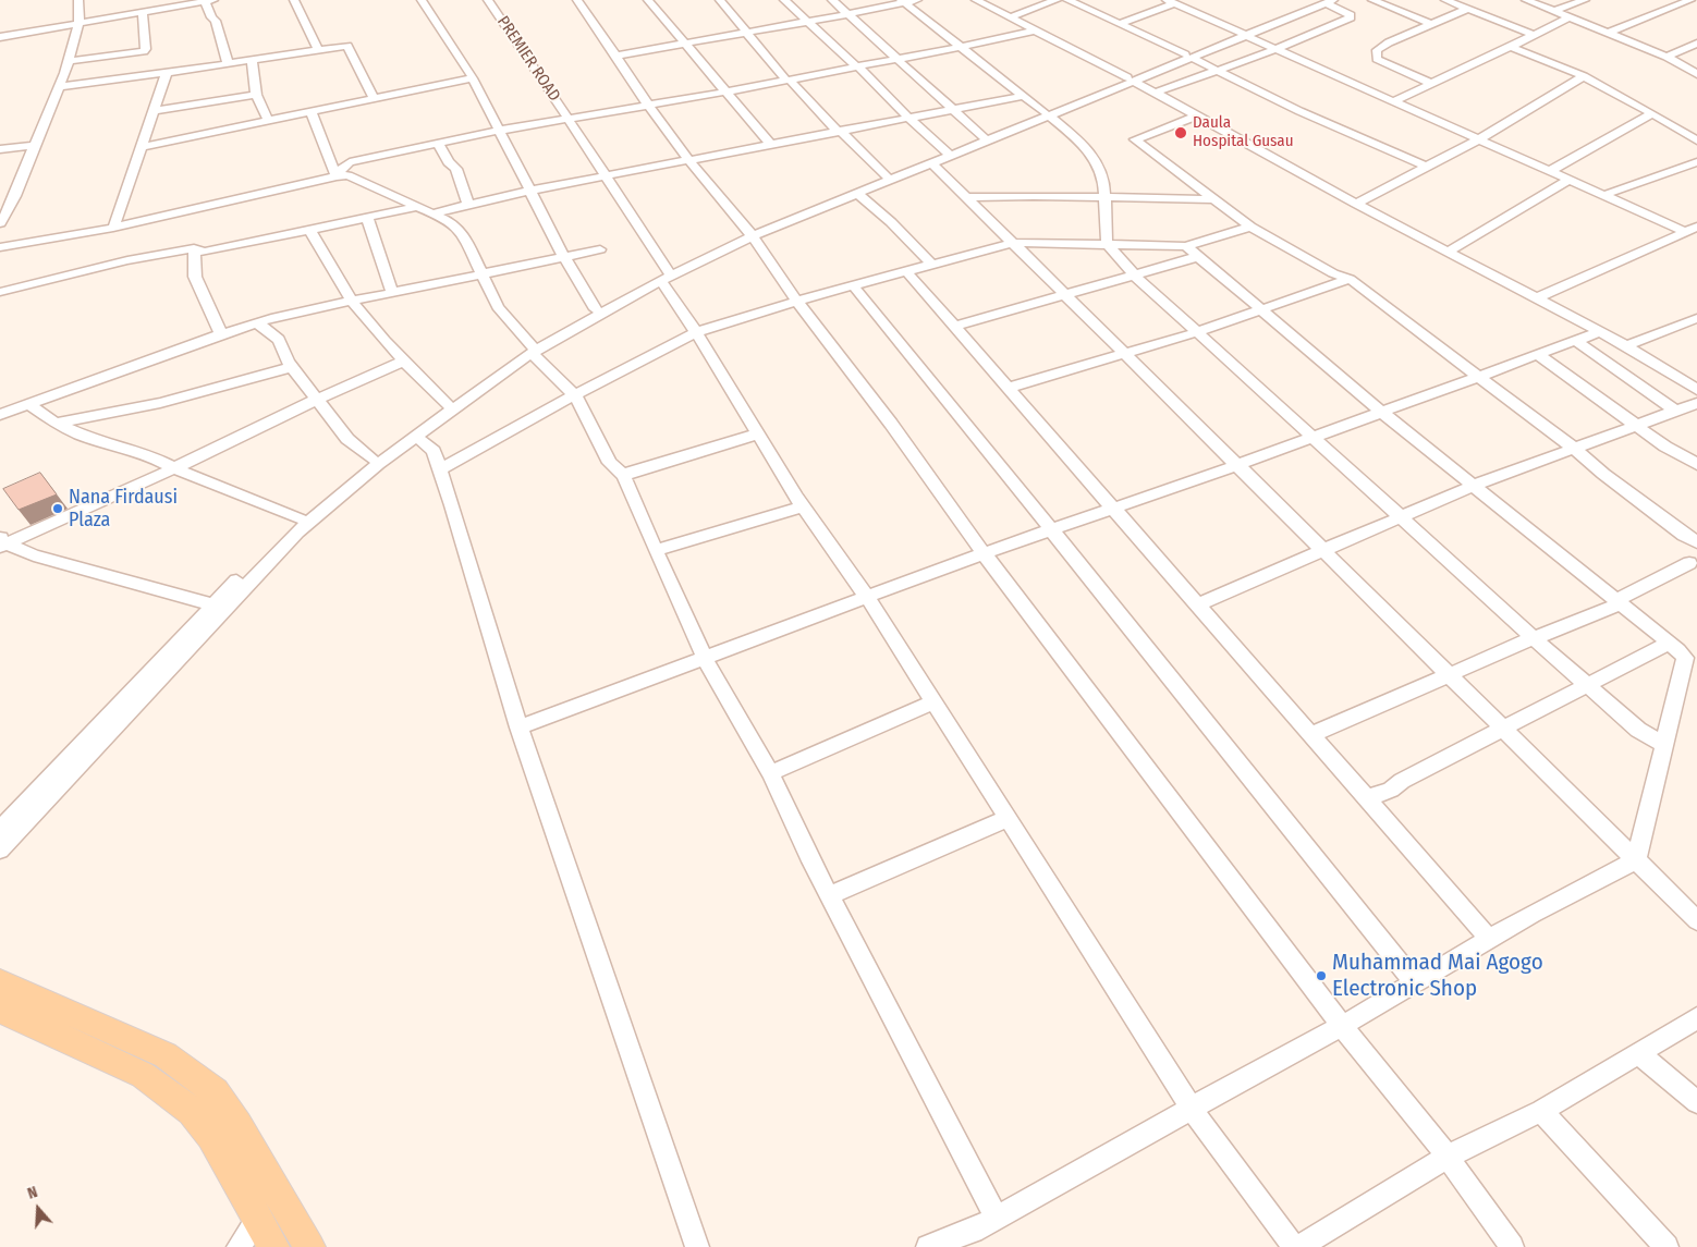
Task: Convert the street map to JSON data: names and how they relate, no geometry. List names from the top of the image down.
{
  "streets": {
    "street": ["PREMIER ROAD"]
  },
  "places": ["Daula Hospital Gusau", "Nana Firdausi Plaza", "Muhammad Mai Agogo Electronic Shop"],
  "north": "top"
}
